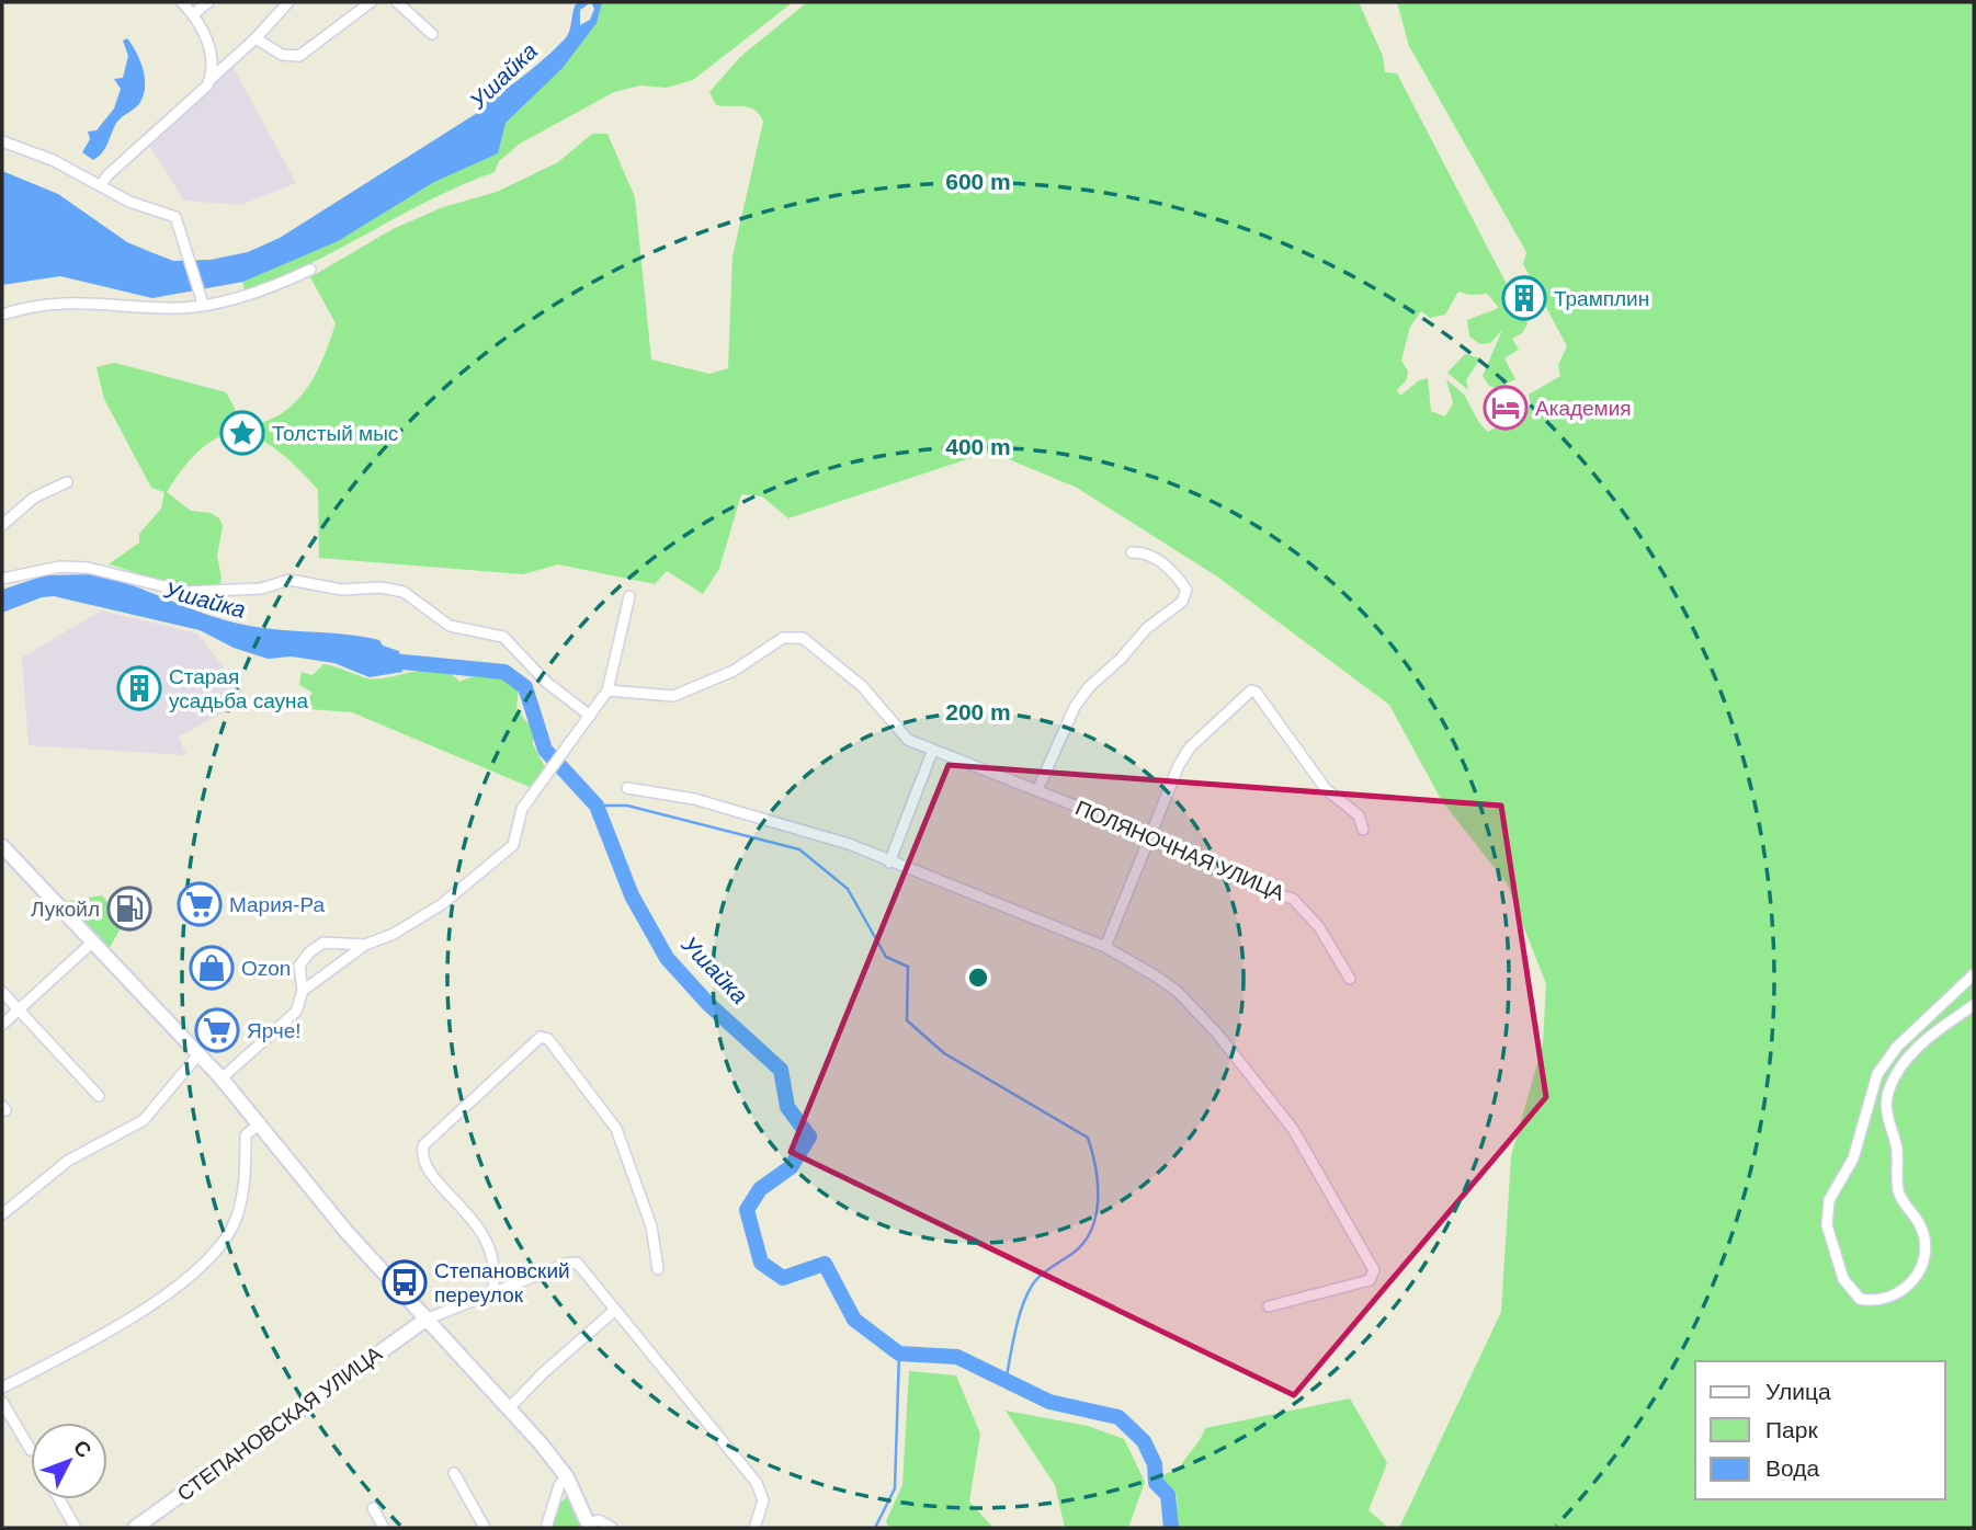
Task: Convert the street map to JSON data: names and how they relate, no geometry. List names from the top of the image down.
{
  "streets": {
    "street": ["ПОЛЯНОЧНАЯ УЛИЦА", "СТЕПАНОВСКАЯ УЛИЦА"]
  },
  "water": ["Ушайка"],
  "places": {
    "building": ["Трамплин", "Старая усадьба сауна"],
    "hotel": ["Академия"],
    "place": ["Толстый мыс"],
    "supermarket": ["Мария-Ра", "Ярче!"],
    "fuel station": ["Лукойл"],
    "shop": ["Ozon"],
    "bus stop": ["Степановский переулок"]
  },
  "legend": ["Улица", "Парк", "Вода"],
  "north": "top right",
  "rings": ["600 m", "400 m", "200 m"]
}
